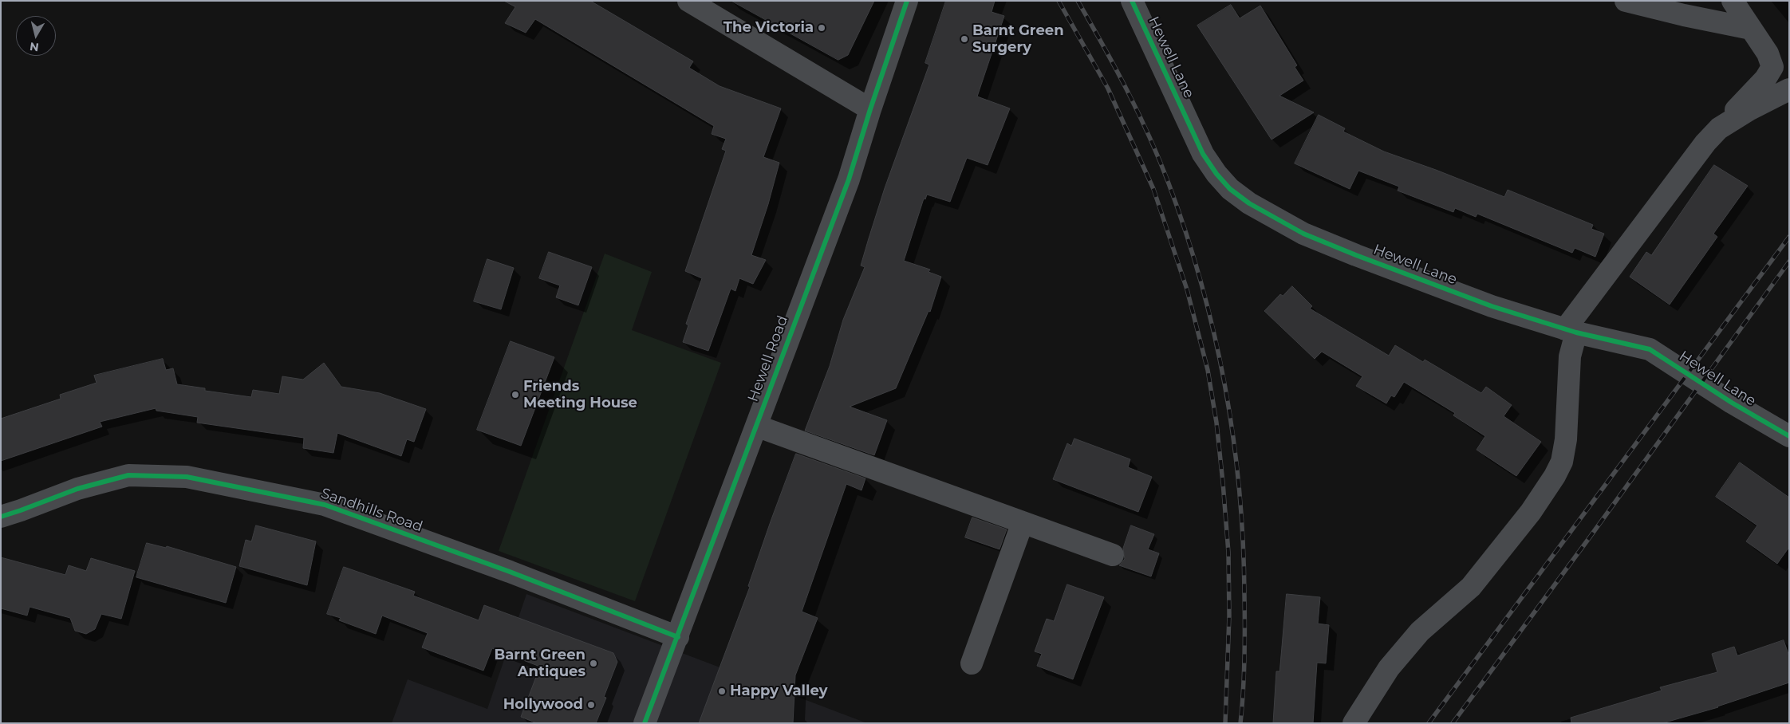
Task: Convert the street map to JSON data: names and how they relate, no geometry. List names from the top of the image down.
{
  "streets": {
    "street": ["Hewell Lane", "Hewell Road", "Sandhills Road"]
  },
  "crossings": [
    ["Hewell Road", "Sandhills Road"]
  ],
  "places": [
    "The Victoria",
    "Barnt Green Surgery",
    "Friends Meeting House",
    "Barnt Green Antiques",
    "Happy Valley",
    "Hollywood"
  ],
  "north": "bottom"
}
